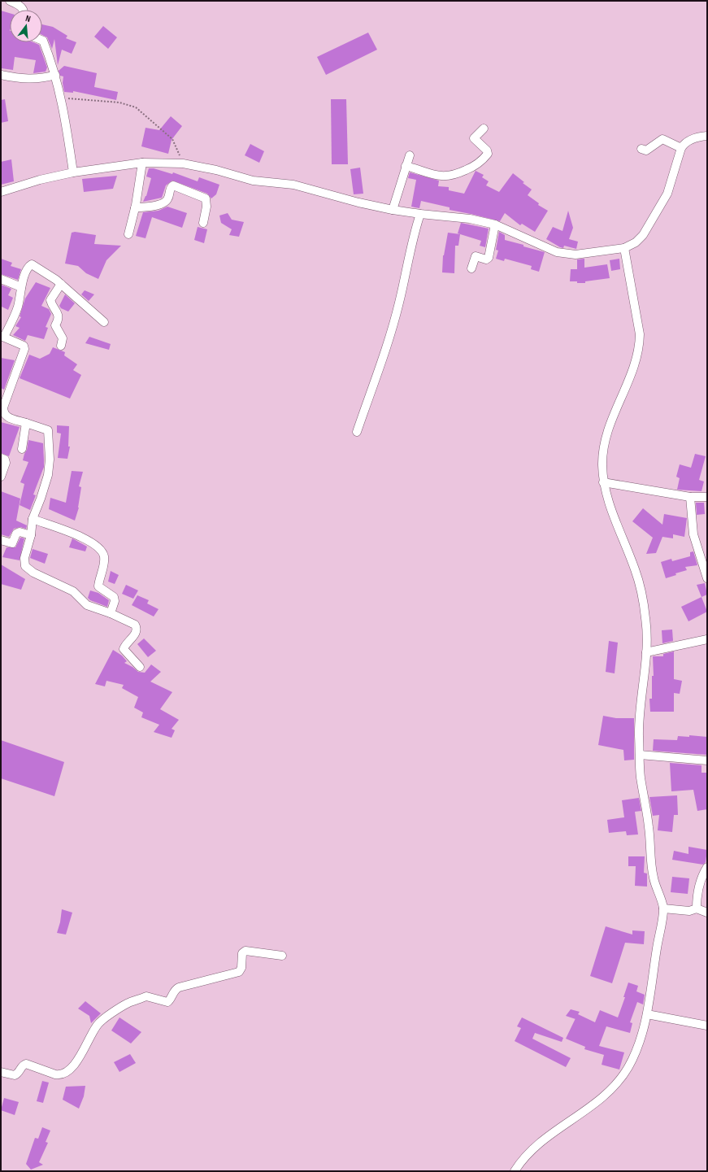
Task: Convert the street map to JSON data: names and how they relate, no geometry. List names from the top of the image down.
{
  "north": "top"
}
